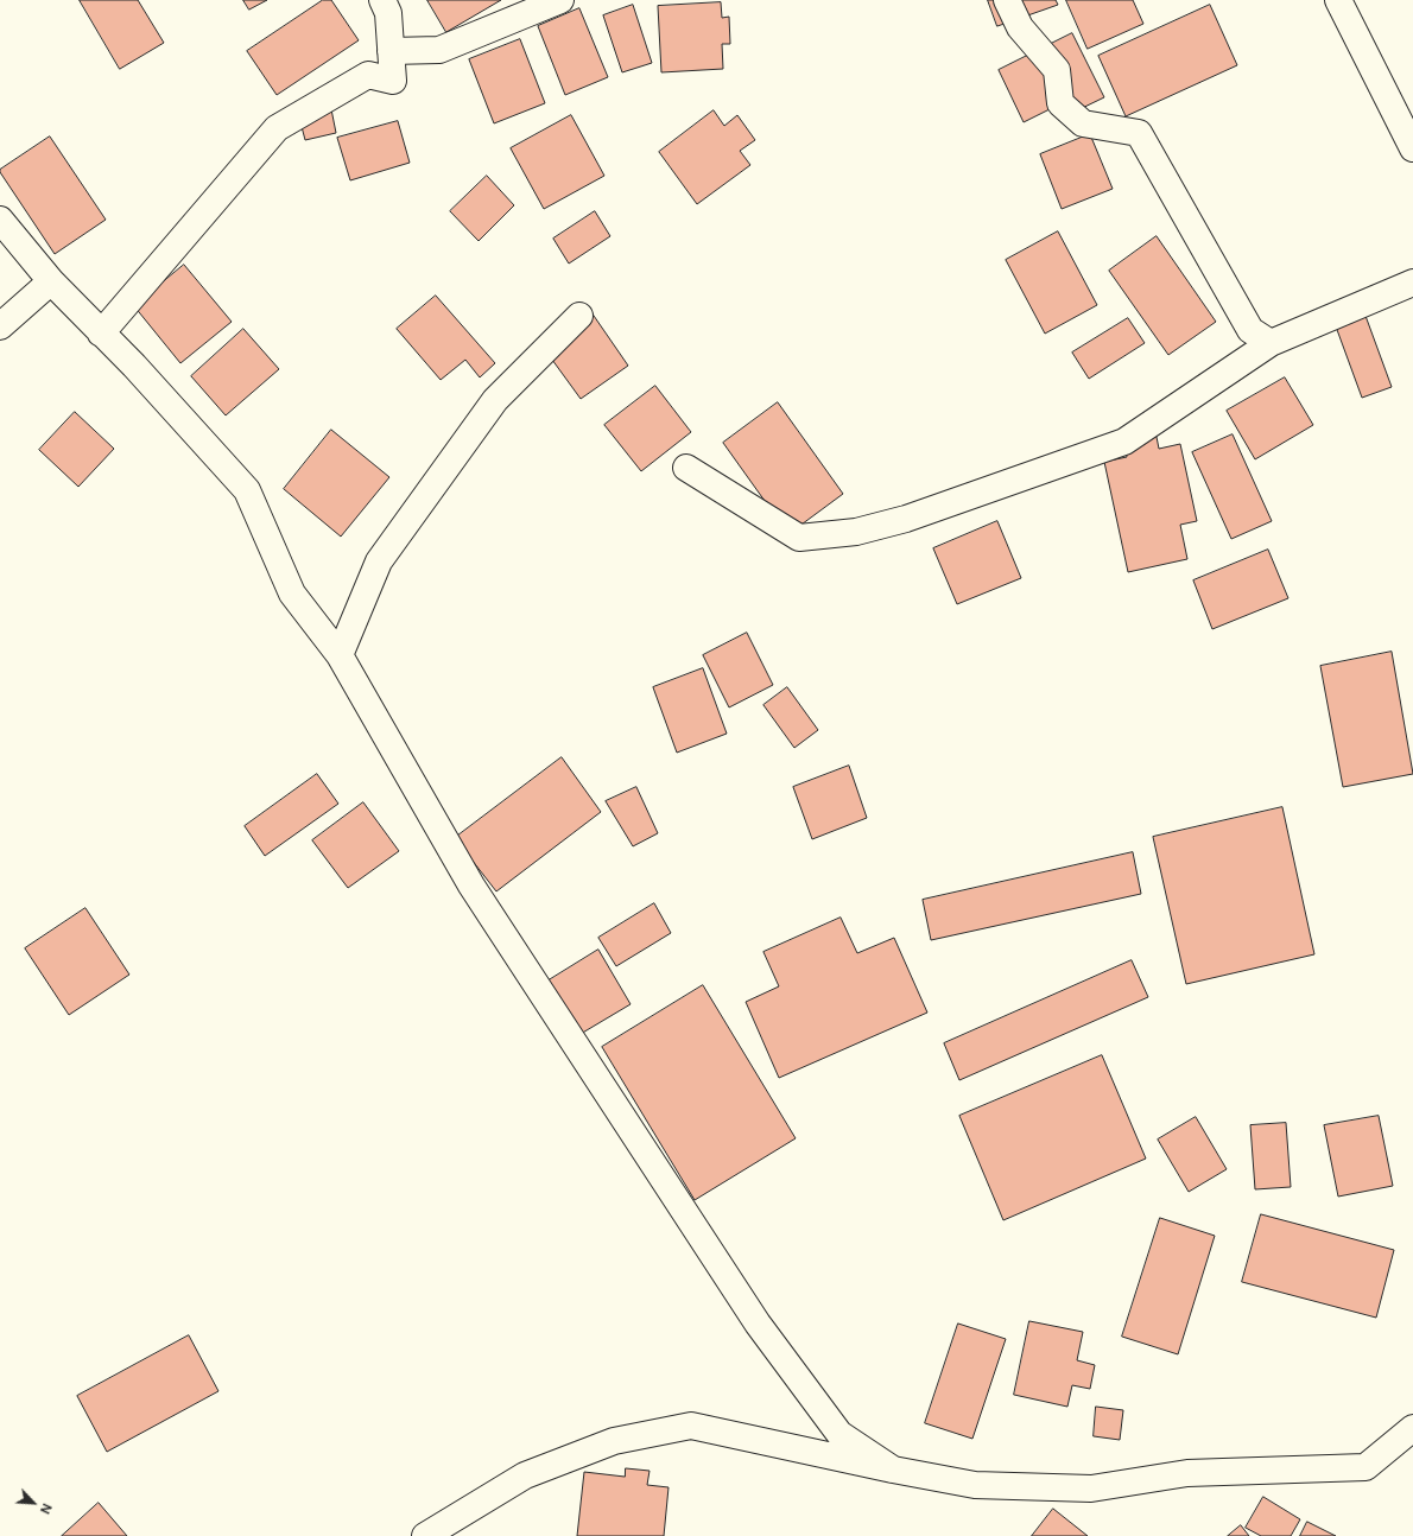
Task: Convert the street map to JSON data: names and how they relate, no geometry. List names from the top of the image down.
{
  "north": "bottom right"
}
